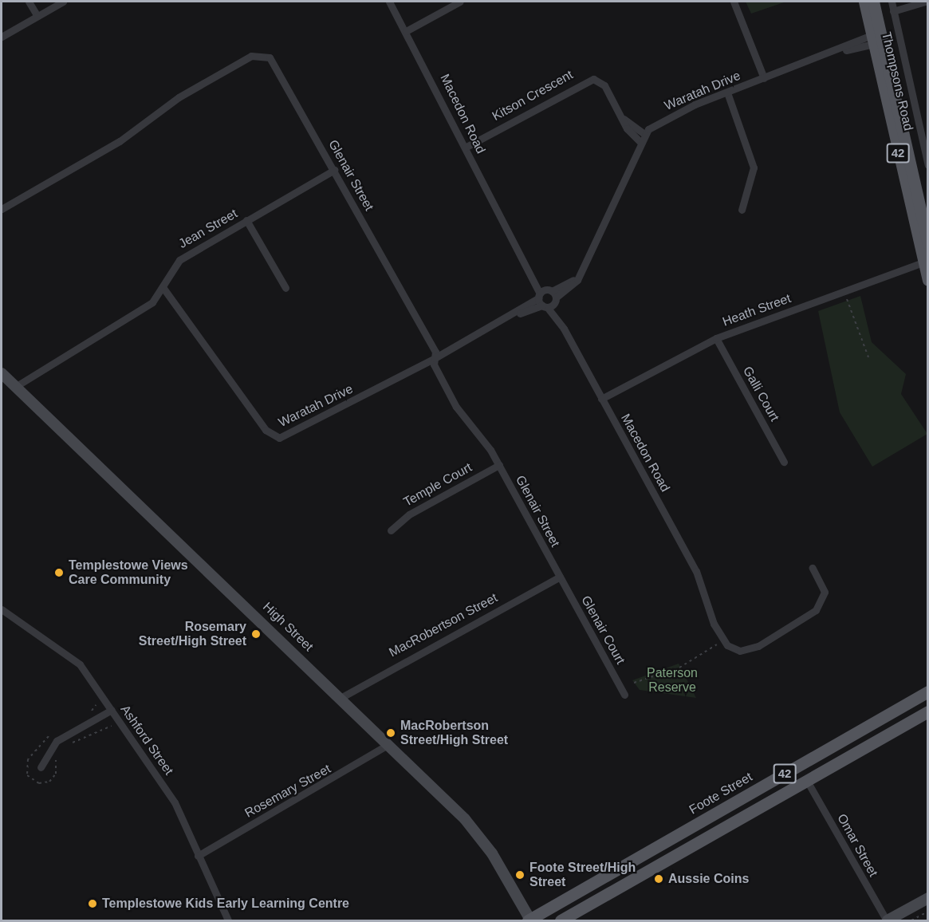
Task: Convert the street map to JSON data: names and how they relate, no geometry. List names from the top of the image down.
{
  "streets": {
    "main road": [
      "Thompsons Road",
      "42",
      "High Street",
      "Foote Street"
    ],
    "street": [
      "Waratah Drive",
      "Kitson Crescent",
      "Macedon Road",
      "Glenair Street",
      "Jean Street",
      "Heath Street",
      "Galli Court",
      "Temple Court",
      "MacRobertson Street",
      "Glenair Court",
      "Ashford Street",
      "Rosemary Street",
      "Omar Street"
    ]
  },
  "crossings": [
    ["Thompsons Road", "Waratah Drive"],
    ["Thompsons Road", "Heath Street"],
    ["Waratah Drive", "Kitson Crescent"],
    ["Waratah Drive", "Macedon Road"],
    ["Waratah Drive", "Glenair Street"],
    ["Waratah Drive", "Jean Street"],
    ["Kitson Crescent", "Macedon Road"],
    ["Macedon Road", "Heath Street"],
    ["42", "Omar Street"],
    ["Glenair Street", "Jean Street"],
    ["Glenair Street", "Temple Court"],
    ["Glenair Street", "MacRobertson Street"],
    ["Glenair Street", "Glenair Court"],
    ["Jean Street", "High Street"],
    ["Heath Street", "Galli Court"],
    ["MacRobertson Street", "High Street"],
    ["MacRobertson Street", "Glenair Court"],
    ["High Street", "Rosemary Street"],
    ["High Street", "Foote Street"],
    ["Ashford Street", "Rosemary Street"]
  ],
  "parks": ["Paterson Reserve"],
  "places": [
    "Templestowe Views Care Community",
    "Rosemary Street/High Street",
    "MacRobertson Street/High Street",
    "Foote Street/High Street",
    "Aussie Coins",
    "Templestowe Kids Early Learning Centre"
  ]
}
